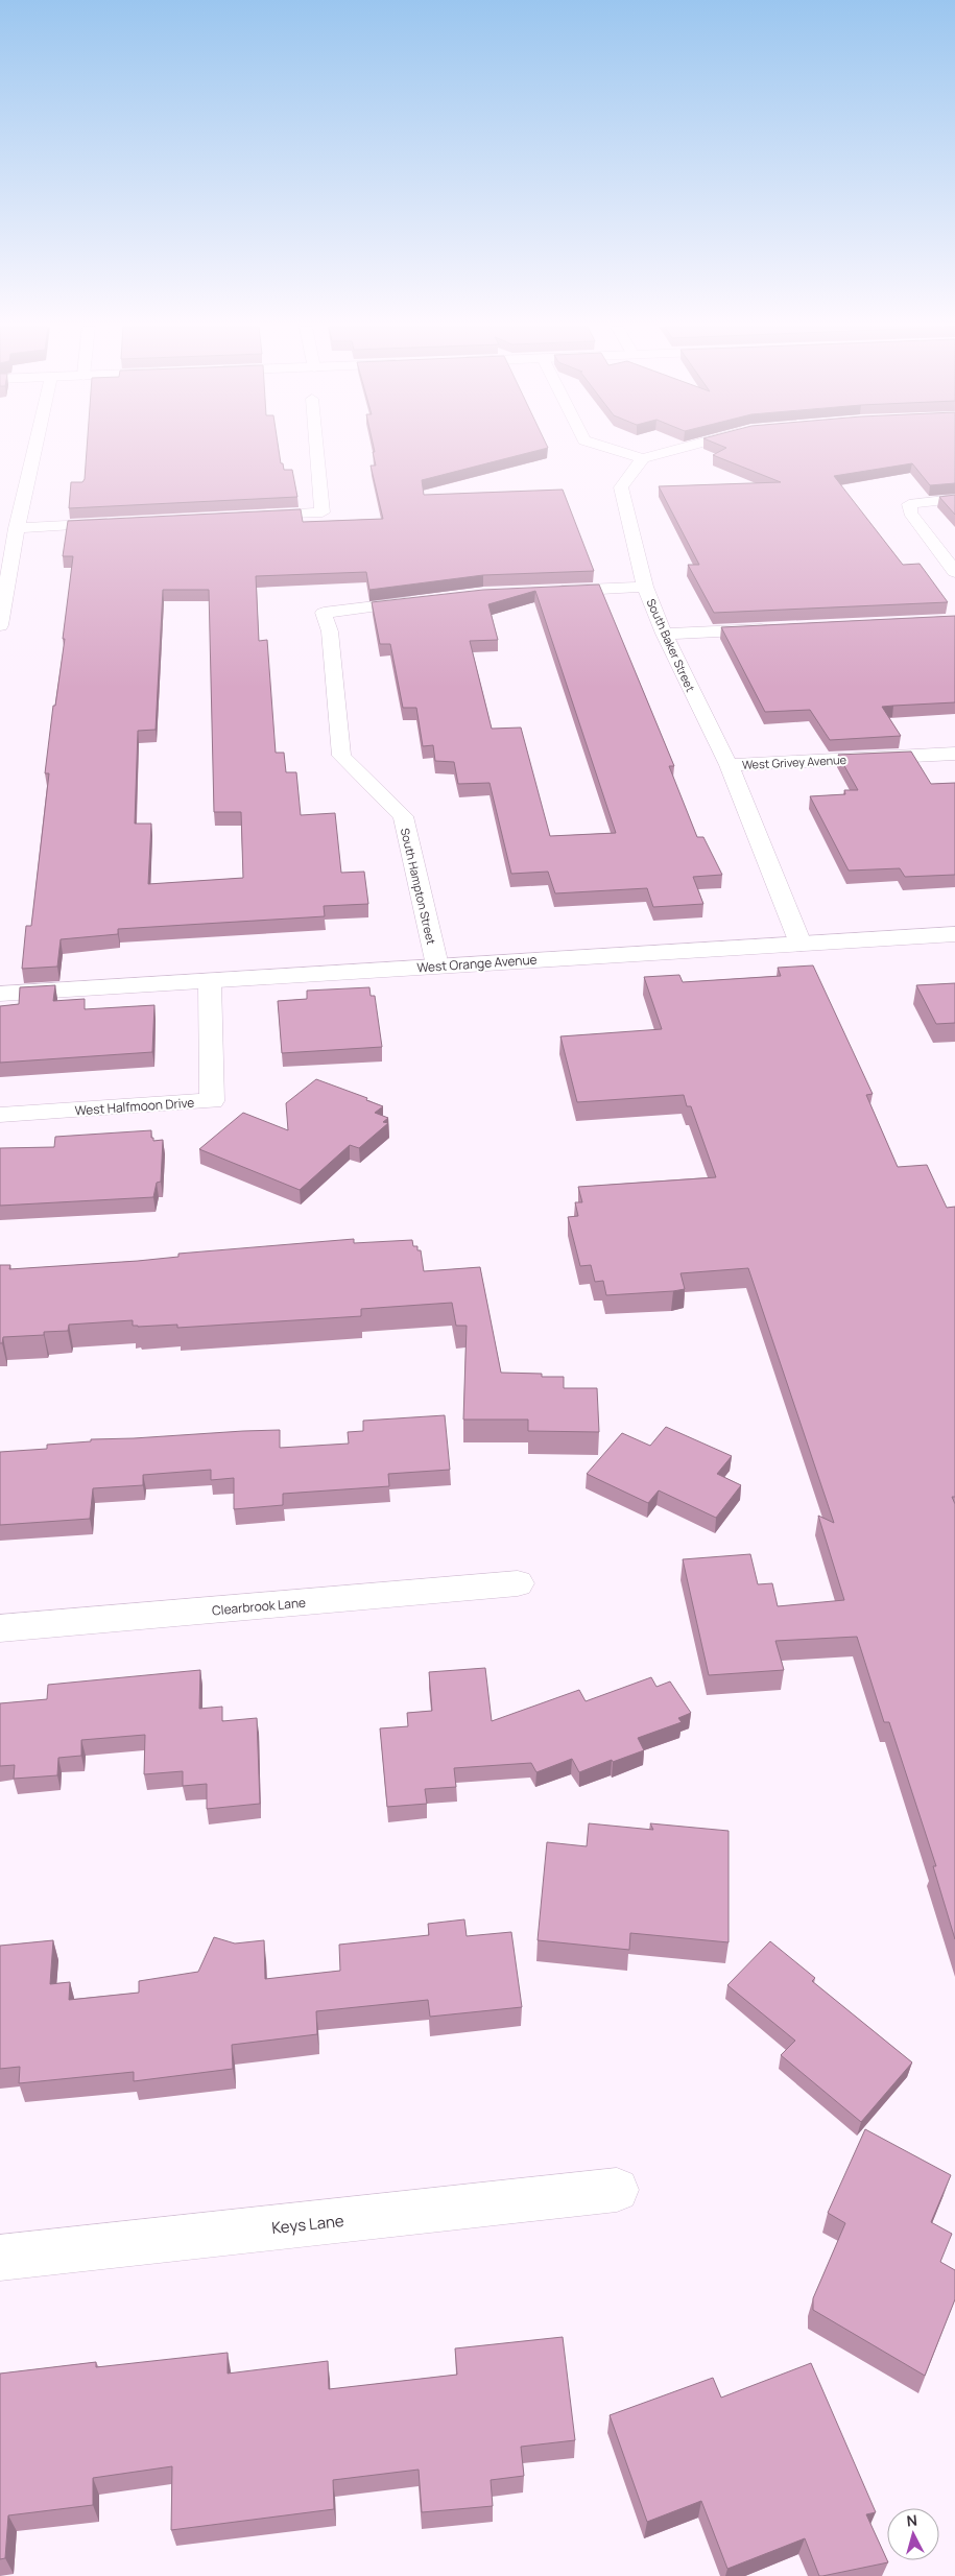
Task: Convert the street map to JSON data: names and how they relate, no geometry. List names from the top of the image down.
{
  "streets": {
    "street": [
      "South Baker Street",
      "West Grivey Avenue",
      "South Hampton Street",
      "West Orange Avenue",
      "West Halfmoon Drive",
      "Clearbrook Lane",
      "Keys Lane"
    ]
  },
  "crossings": [
    ["South Baker Street", "West Grivey Avenue"],
    ["South Baker Street", "West Orange Avenue"],
    ["South Hampton Street", "West Orange Avenue"],
    ["West Orange Avenue", "West Halfmoon Drive"]
  ],
  "north": "top"
}
